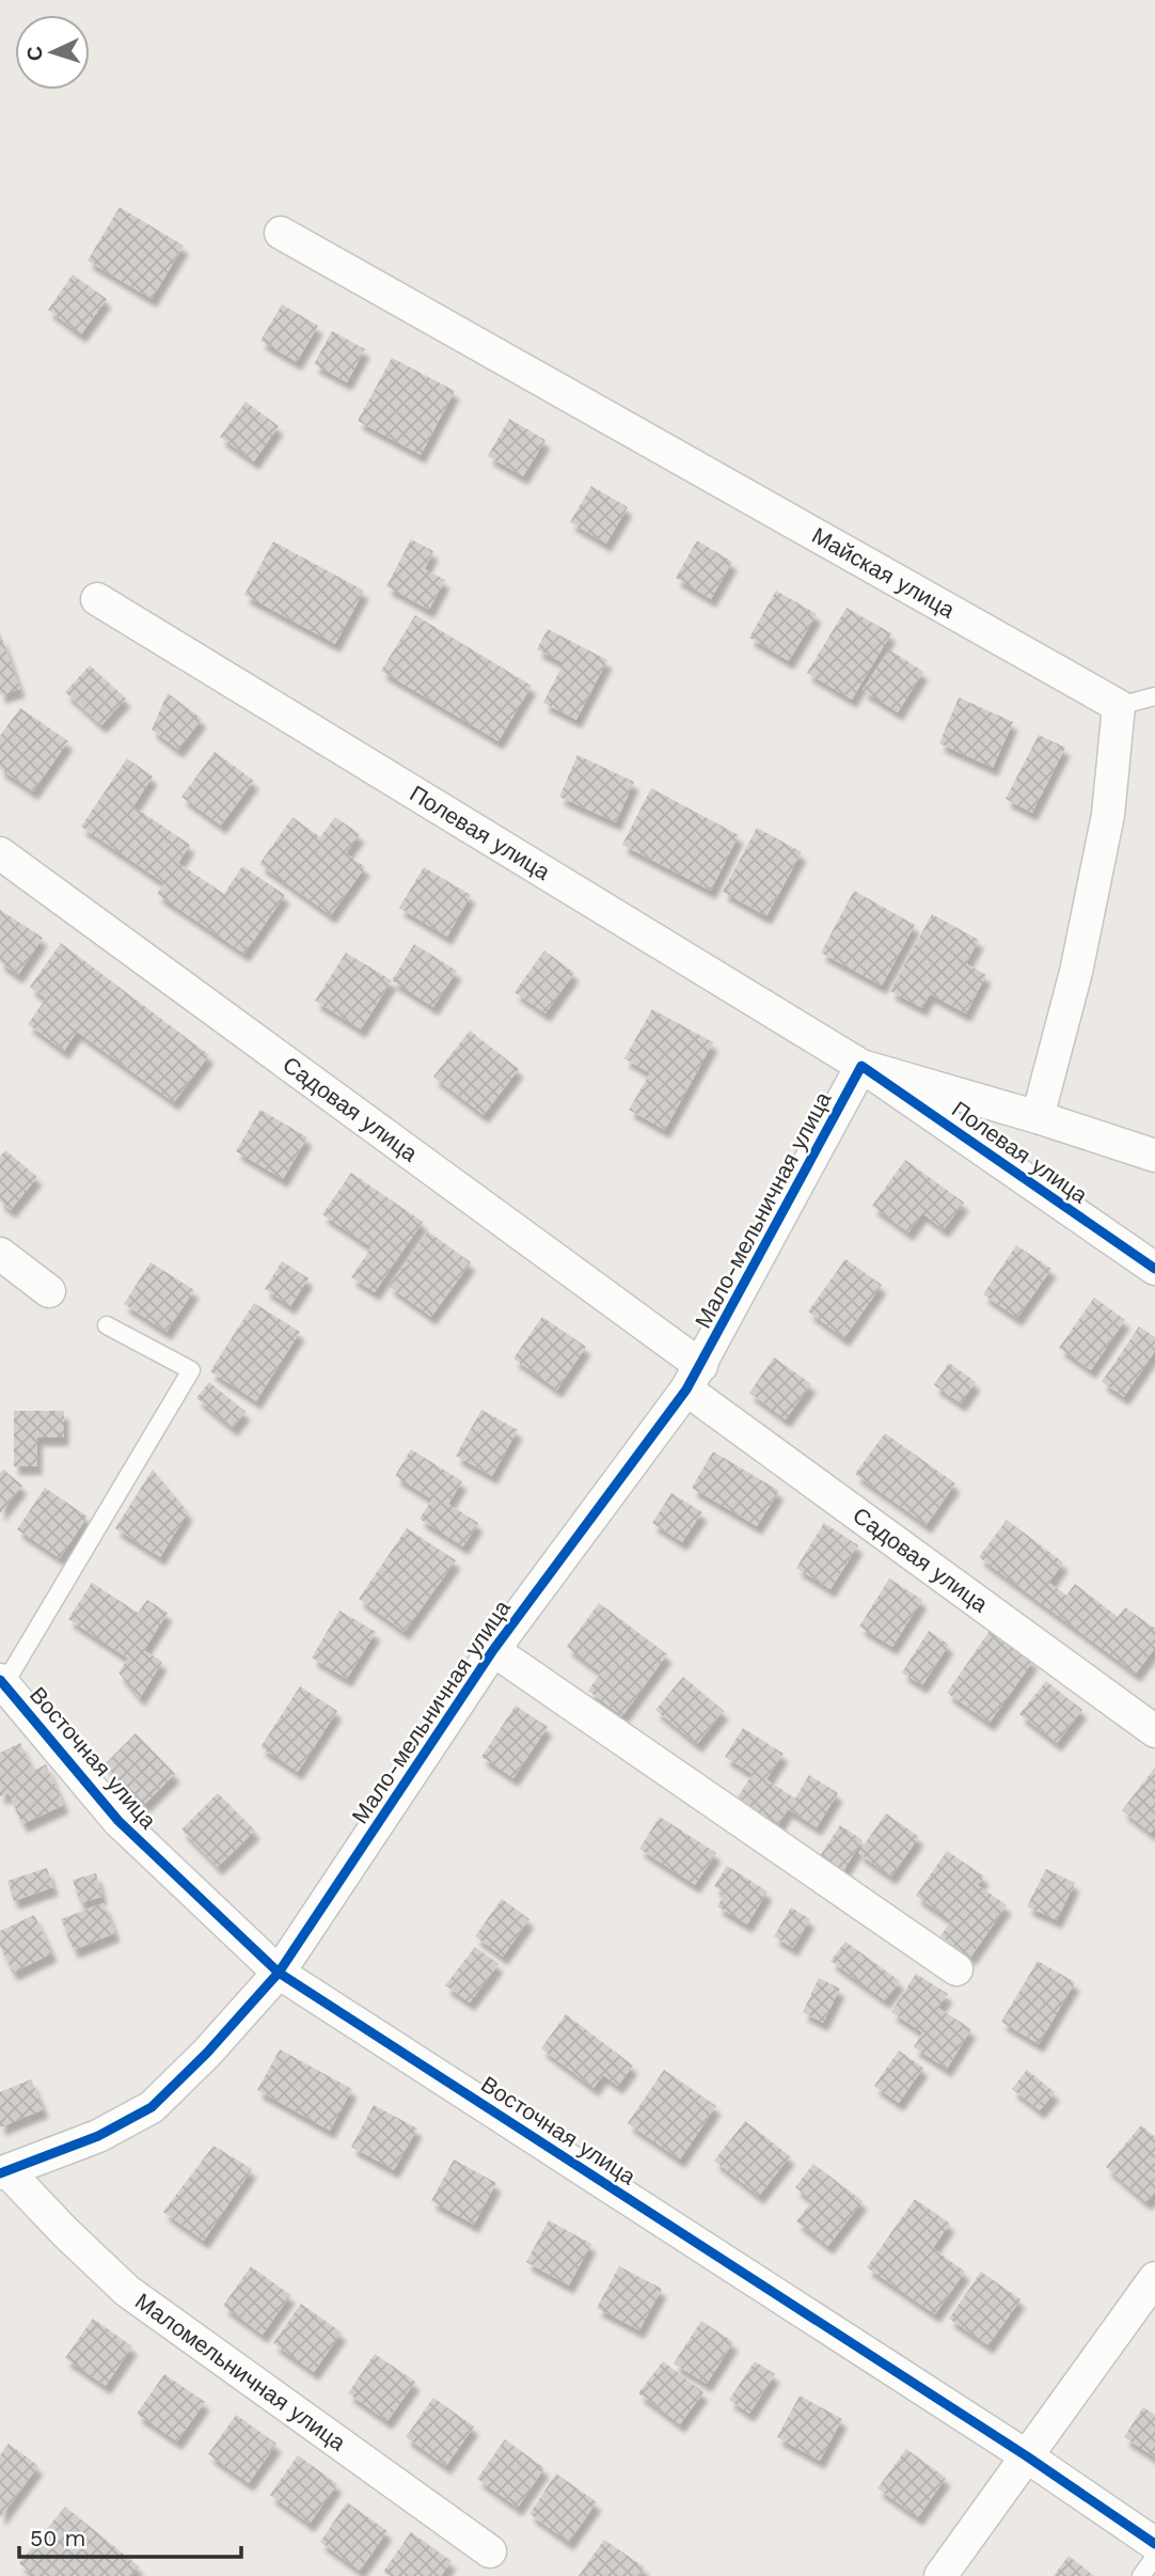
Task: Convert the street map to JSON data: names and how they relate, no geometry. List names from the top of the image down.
{
  "streets": {
    "street": [
      "Майская улица",
      "Полевая улица",
      "Садовая улица",
      "Мало-мельничная улица",
      "Восточная улица",
      "Маломельничная улица"
    ]
  },
  "crossings": [
    ["Полевая улица", "Мало-мельничная улица"],
    ["Садовая улица", "Мало-мельничная улица"],
    ["Мало-мельничная улица", "Восточная улица"],
    ["Мало-мельничная улица", "Маломельничная улица"]
  ],
  "scale_bar": "50 m",
  "north": "left"
}
